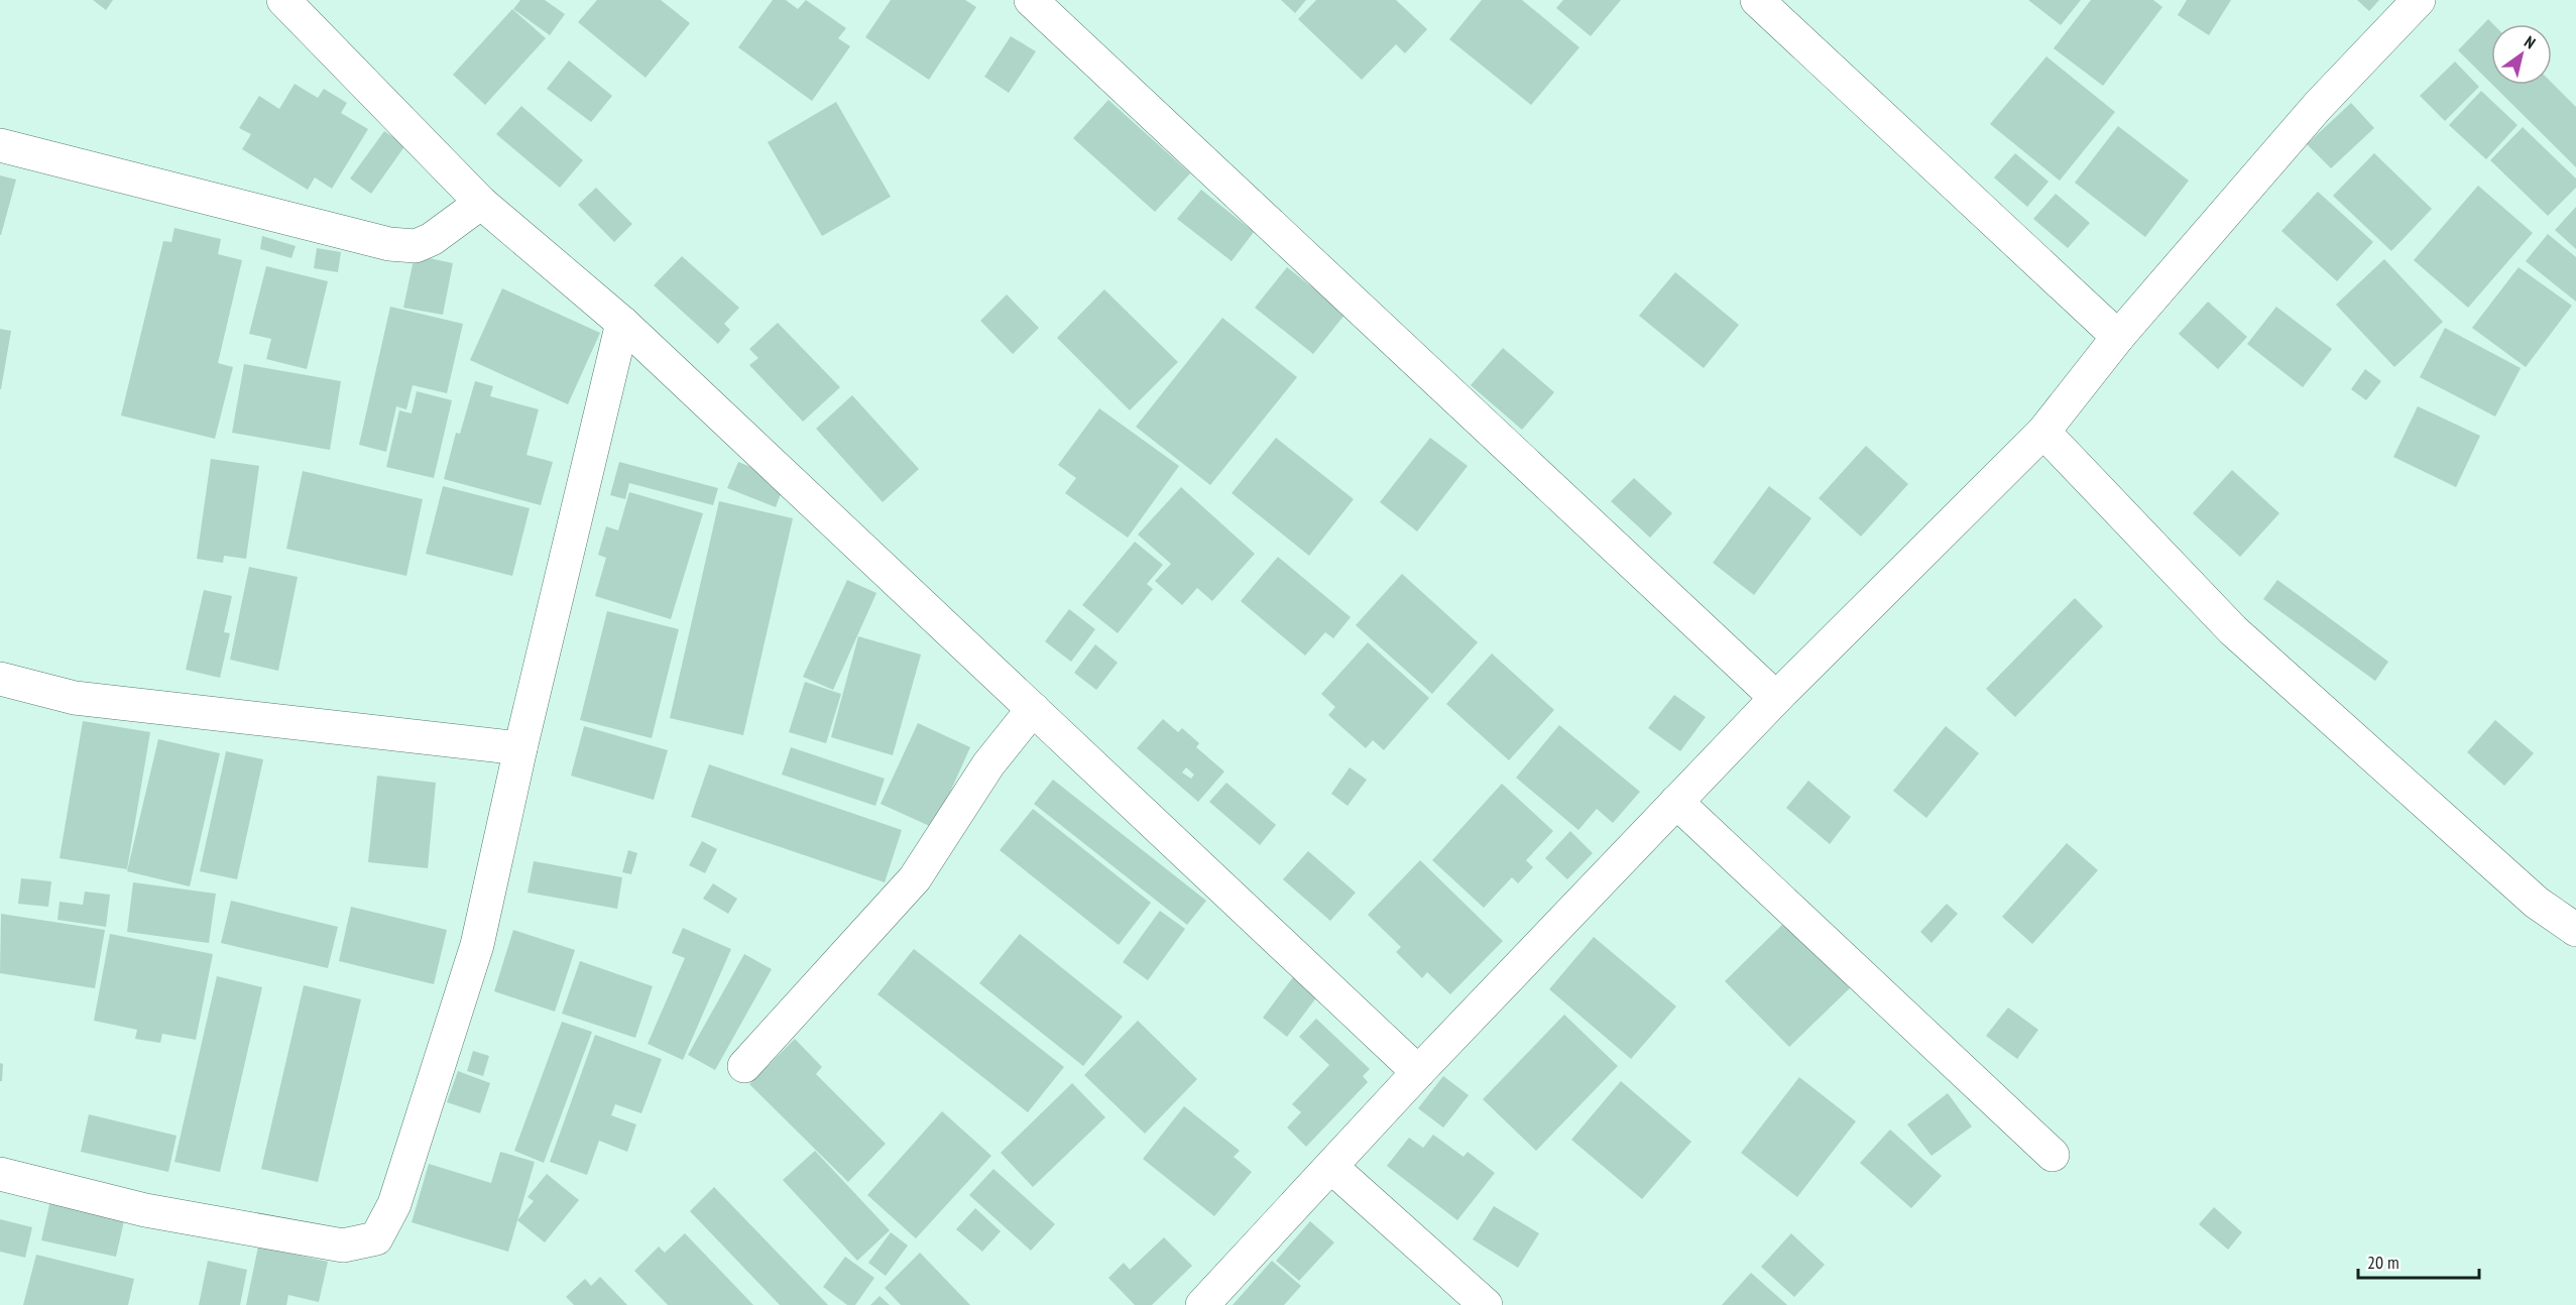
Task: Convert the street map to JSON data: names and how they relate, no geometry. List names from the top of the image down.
{
  "scale_bar": "20 m",
  "north": "top right"
}
